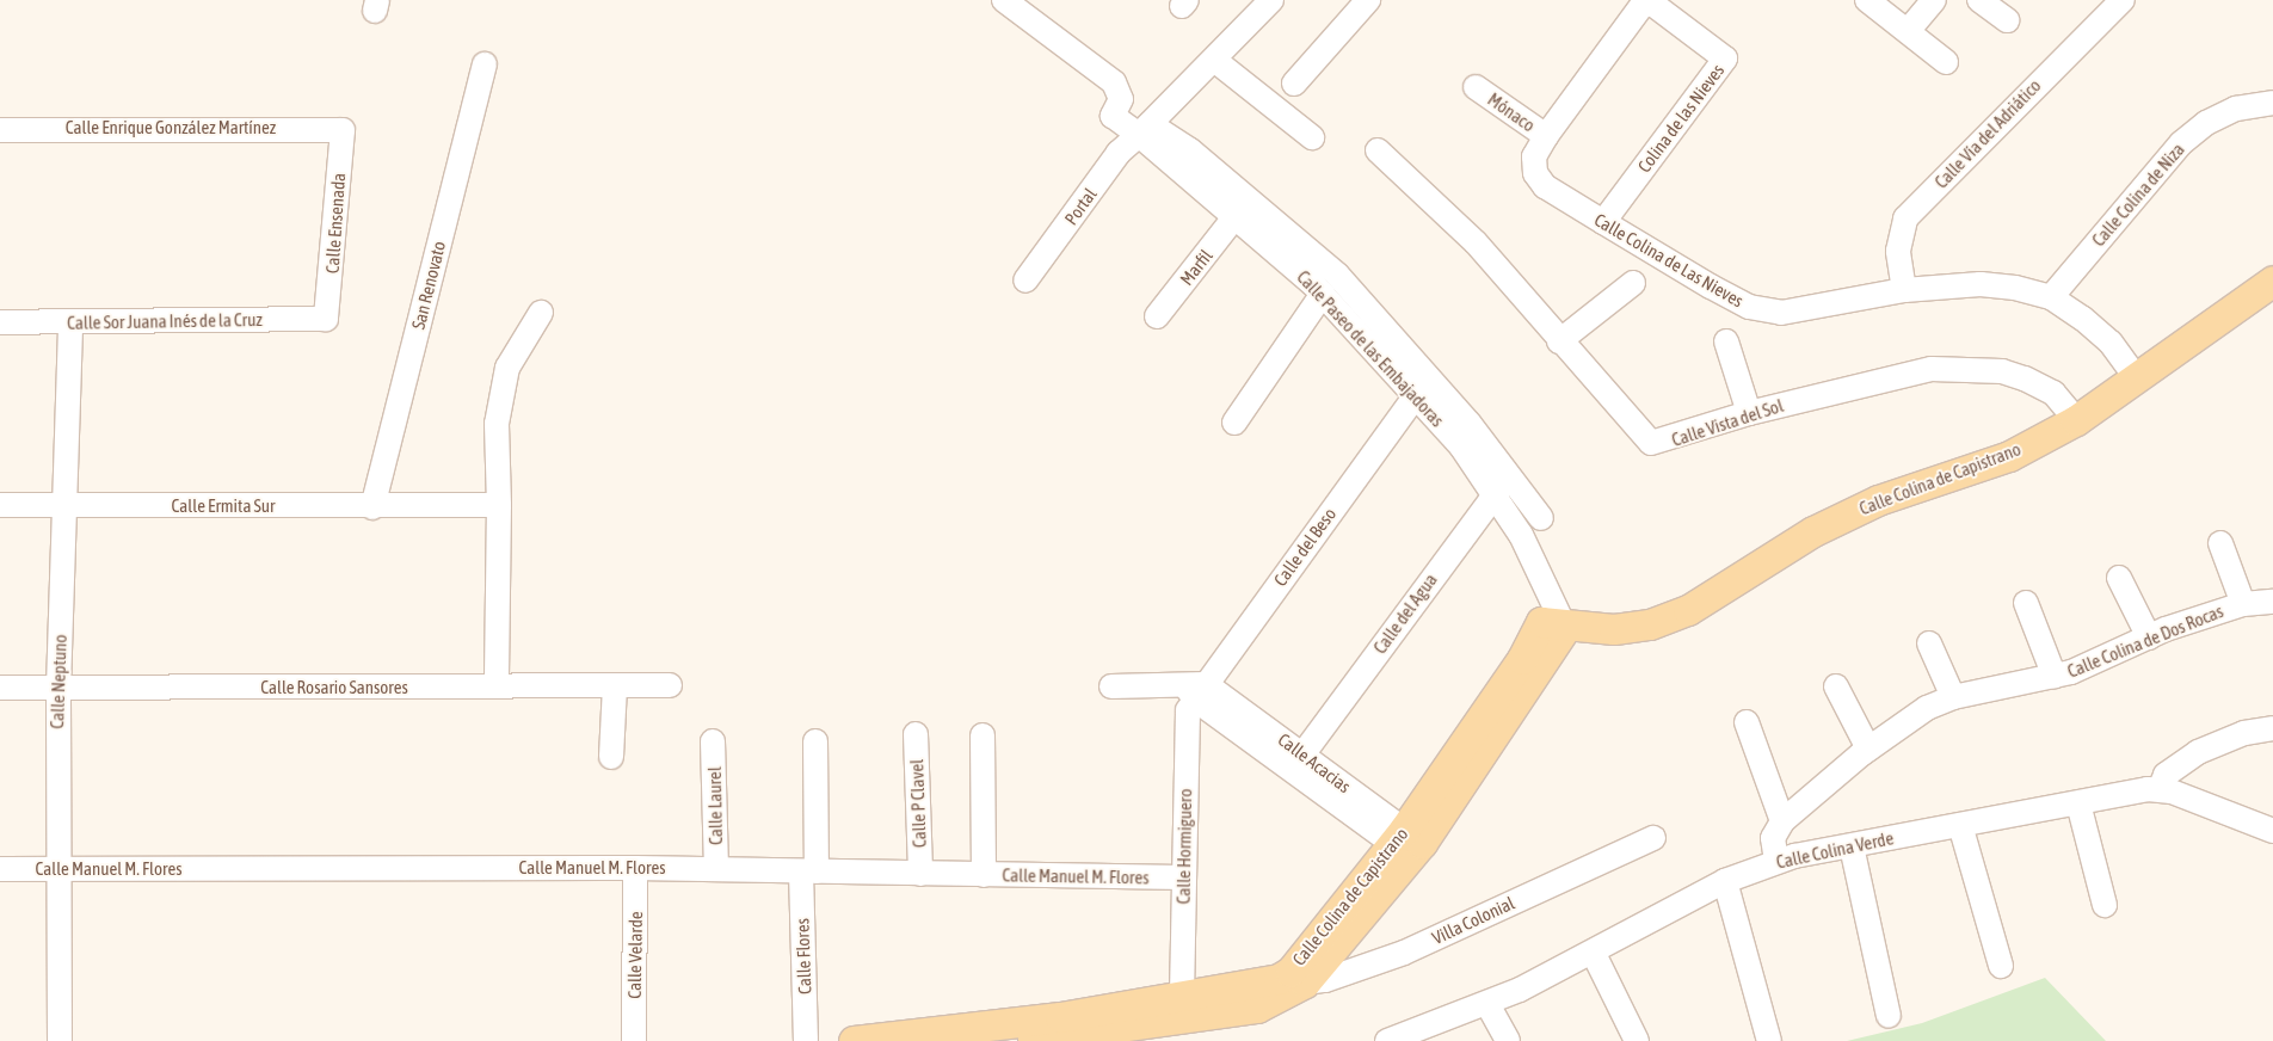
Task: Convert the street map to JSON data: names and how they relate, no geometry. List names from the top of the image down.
{
  "streets": {
    "main road": ["Calle Colina de Capistrano"],
    "street": [
      "Mónaco",
      "Colina de las Nieves",
      "Calle Enrique González Martínez",
      "Calle Vía del Adriático",
      "Calle Colina de Niza",
      "Portal",
      "Calle Ensenada",
      "Calle Colina de Las Nieves",
      "Marfil",
      "San Renovato",
      "Calle Sor Juana Inés de la Cruz",
      "Calle Paseo de las Embajadoras",
      "Calle Vista del Sol",
      "Calle Ermita Sur",
      "Calle del Beso",
      "Calle del Agua",
      "Calle Colina de Dos Rocas",
      "Calle Neptuno",
      "Calle Rosario Sansores",
      "Calle Acacias",
      "Calle P Clavel",
      "Calle Laurel",
      "Calle Hormiguero",
      "Calle Colina Verde",
      "Calle Manuel M. Flores",
      "Villa Colonial",
      "Calle Velarde",
      "Calle Flores"
    ]
  },
  "crossings": [
    ["Mónaco", "Colina de las Nieves"],
    ["Colina de las Nieves", "Calle Colina de Las Nieves"],
    ["Calle Enrique González Martínez", "Calle Ensenada"],
    ["Calle Vía del Adriático", "Calle Colina de Las Nieves"],
    ["Calle Colina de Niza", "Calle Colina de Las Nieves"],
    ["Portal", "Calle Paseo de las Embajadoras"],
    ["Calle Ensenada", "Calle Sor Juana Inés de la Cruz"],
    ["Calle Colina de Las Nieves", "Calle Colina de Capistrano"],
    ["Marfil", "Calle Paseo de las Embajadoras"],
    ["San Renovato", "Calle Ermita Sur"],
    ["Calle Sor Juana Inés de la Cruz", "Calle Neptuno"],
    ["Calle Paseo de las Embajadoras", "Calle Colina de Capistrano"],
    ["Calle Paseo de las Embajadoras", "Calle del Beso"],
    ["Calle Paseo de las Embajadoras", "Calle del Agua"],
    ["Calle Vista del Sol", "Calle Colina de Capistrano"],
    ["Calle Colina de Capistrano", "Calle Acacias"],
    ["Calle Colina de Capistrano", "Calle Hormiguero"],
    ["Calle Colina de Capistrano", "Villa Colonial"],
    ["Calle Ermita Sur", "Calle Neptuno"],
    ["Calle del Beso", "Calle Acacias"],
    ["Calle del Beso", "Calle Hormiguero"],
    ["Calle del Agua", "Calle Acacias"],
    ["Calle Neptuno", "Calle Rosario Sansores"],
    ["Calle Neptuno", "Calle Manuel M. Flores"],
    ["Calle Acacias", "Calle Hormiguero"],
    ["Calle P Clavel", "Calle Manuel M. Flores"],
    ["Calle Laurel", "Calle Manuel M. Flores"],
    ["Calle Hormiguero", "Calle Manuel M. Flores"],
    ["Calle Manuel M. Flores", "Calle Velarde"],
    ["Calle Manuel M. Flores", "Calle Flores"]
  ]
}
